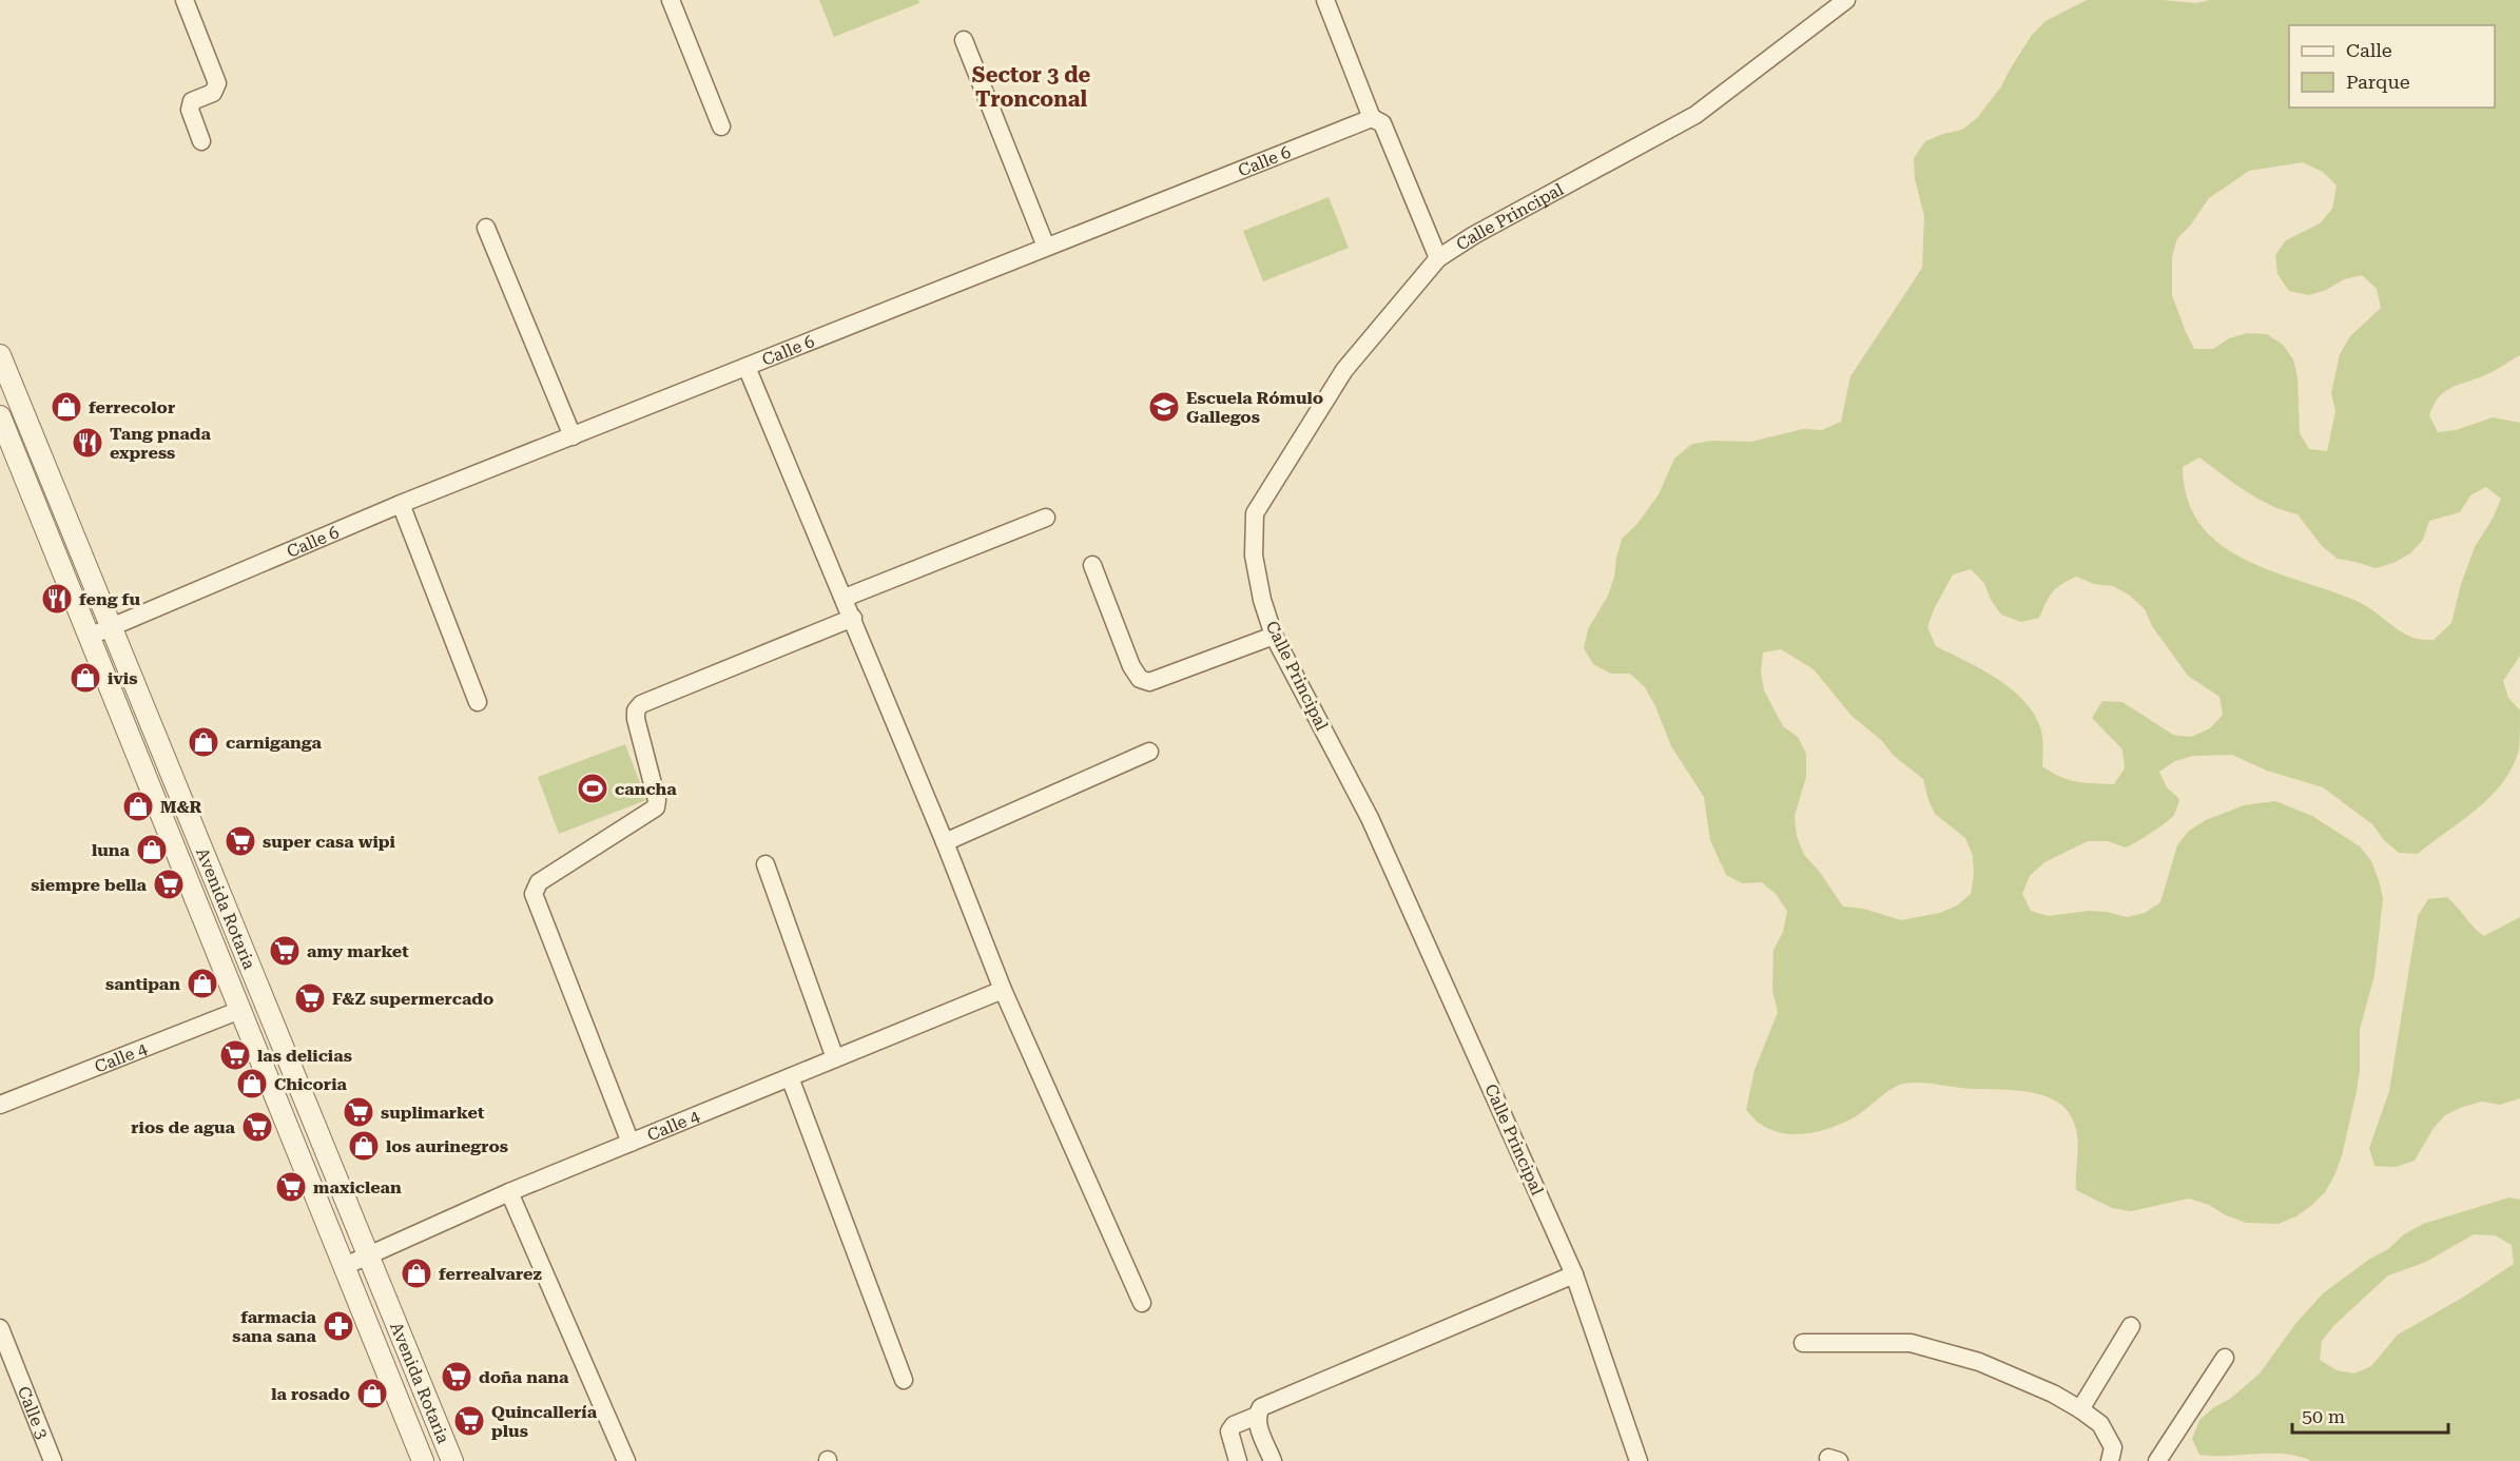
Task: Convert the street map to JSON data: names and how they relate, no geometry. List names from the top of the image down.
{
  "streets": {
    "street": [
      "Calle 6",
      "Calle Principal",
      "Avenida Rotaria",
      "Calle 4",
      "Calle 3"
    ]
  },
  "crossings": [
    ["Calle 6", "Avenida Rotaria"],
    ["Avenida Rotaria", "Calle 4"]
  ],
  "districts": ["Sector 3 de Tronconal"],
  "places": {
    "shop": [
      "ferrecolor",
      "ivis",
      "carniganga",
      "M&R",
      "luna",
      "santipan",
      "Chicoria",
      "los aurinegros",
      "ferrealvarez",
      "la rosado"
    ],
    "school or university": ["Escuela Rómulo Gallegos"],
    "restaurant": ["Tang pnada express", "feng fu"],
    "sports": ["cancha"],
    "supermarket": [
      "super casa wipi",
      "siempre bella",
      "amy market",
      "F&Z supermercado",
      "las delicias",
      "suplimarket",
      "rios de agua",
      "maxiclean",
      "doña nana",
      "Quincallería plus"
    ],
    "pharmacy": ["farmacia sana sana"]
  },
  "legend": ["Calle", "Parque"],
  "scale_bar": "50 m"
}
